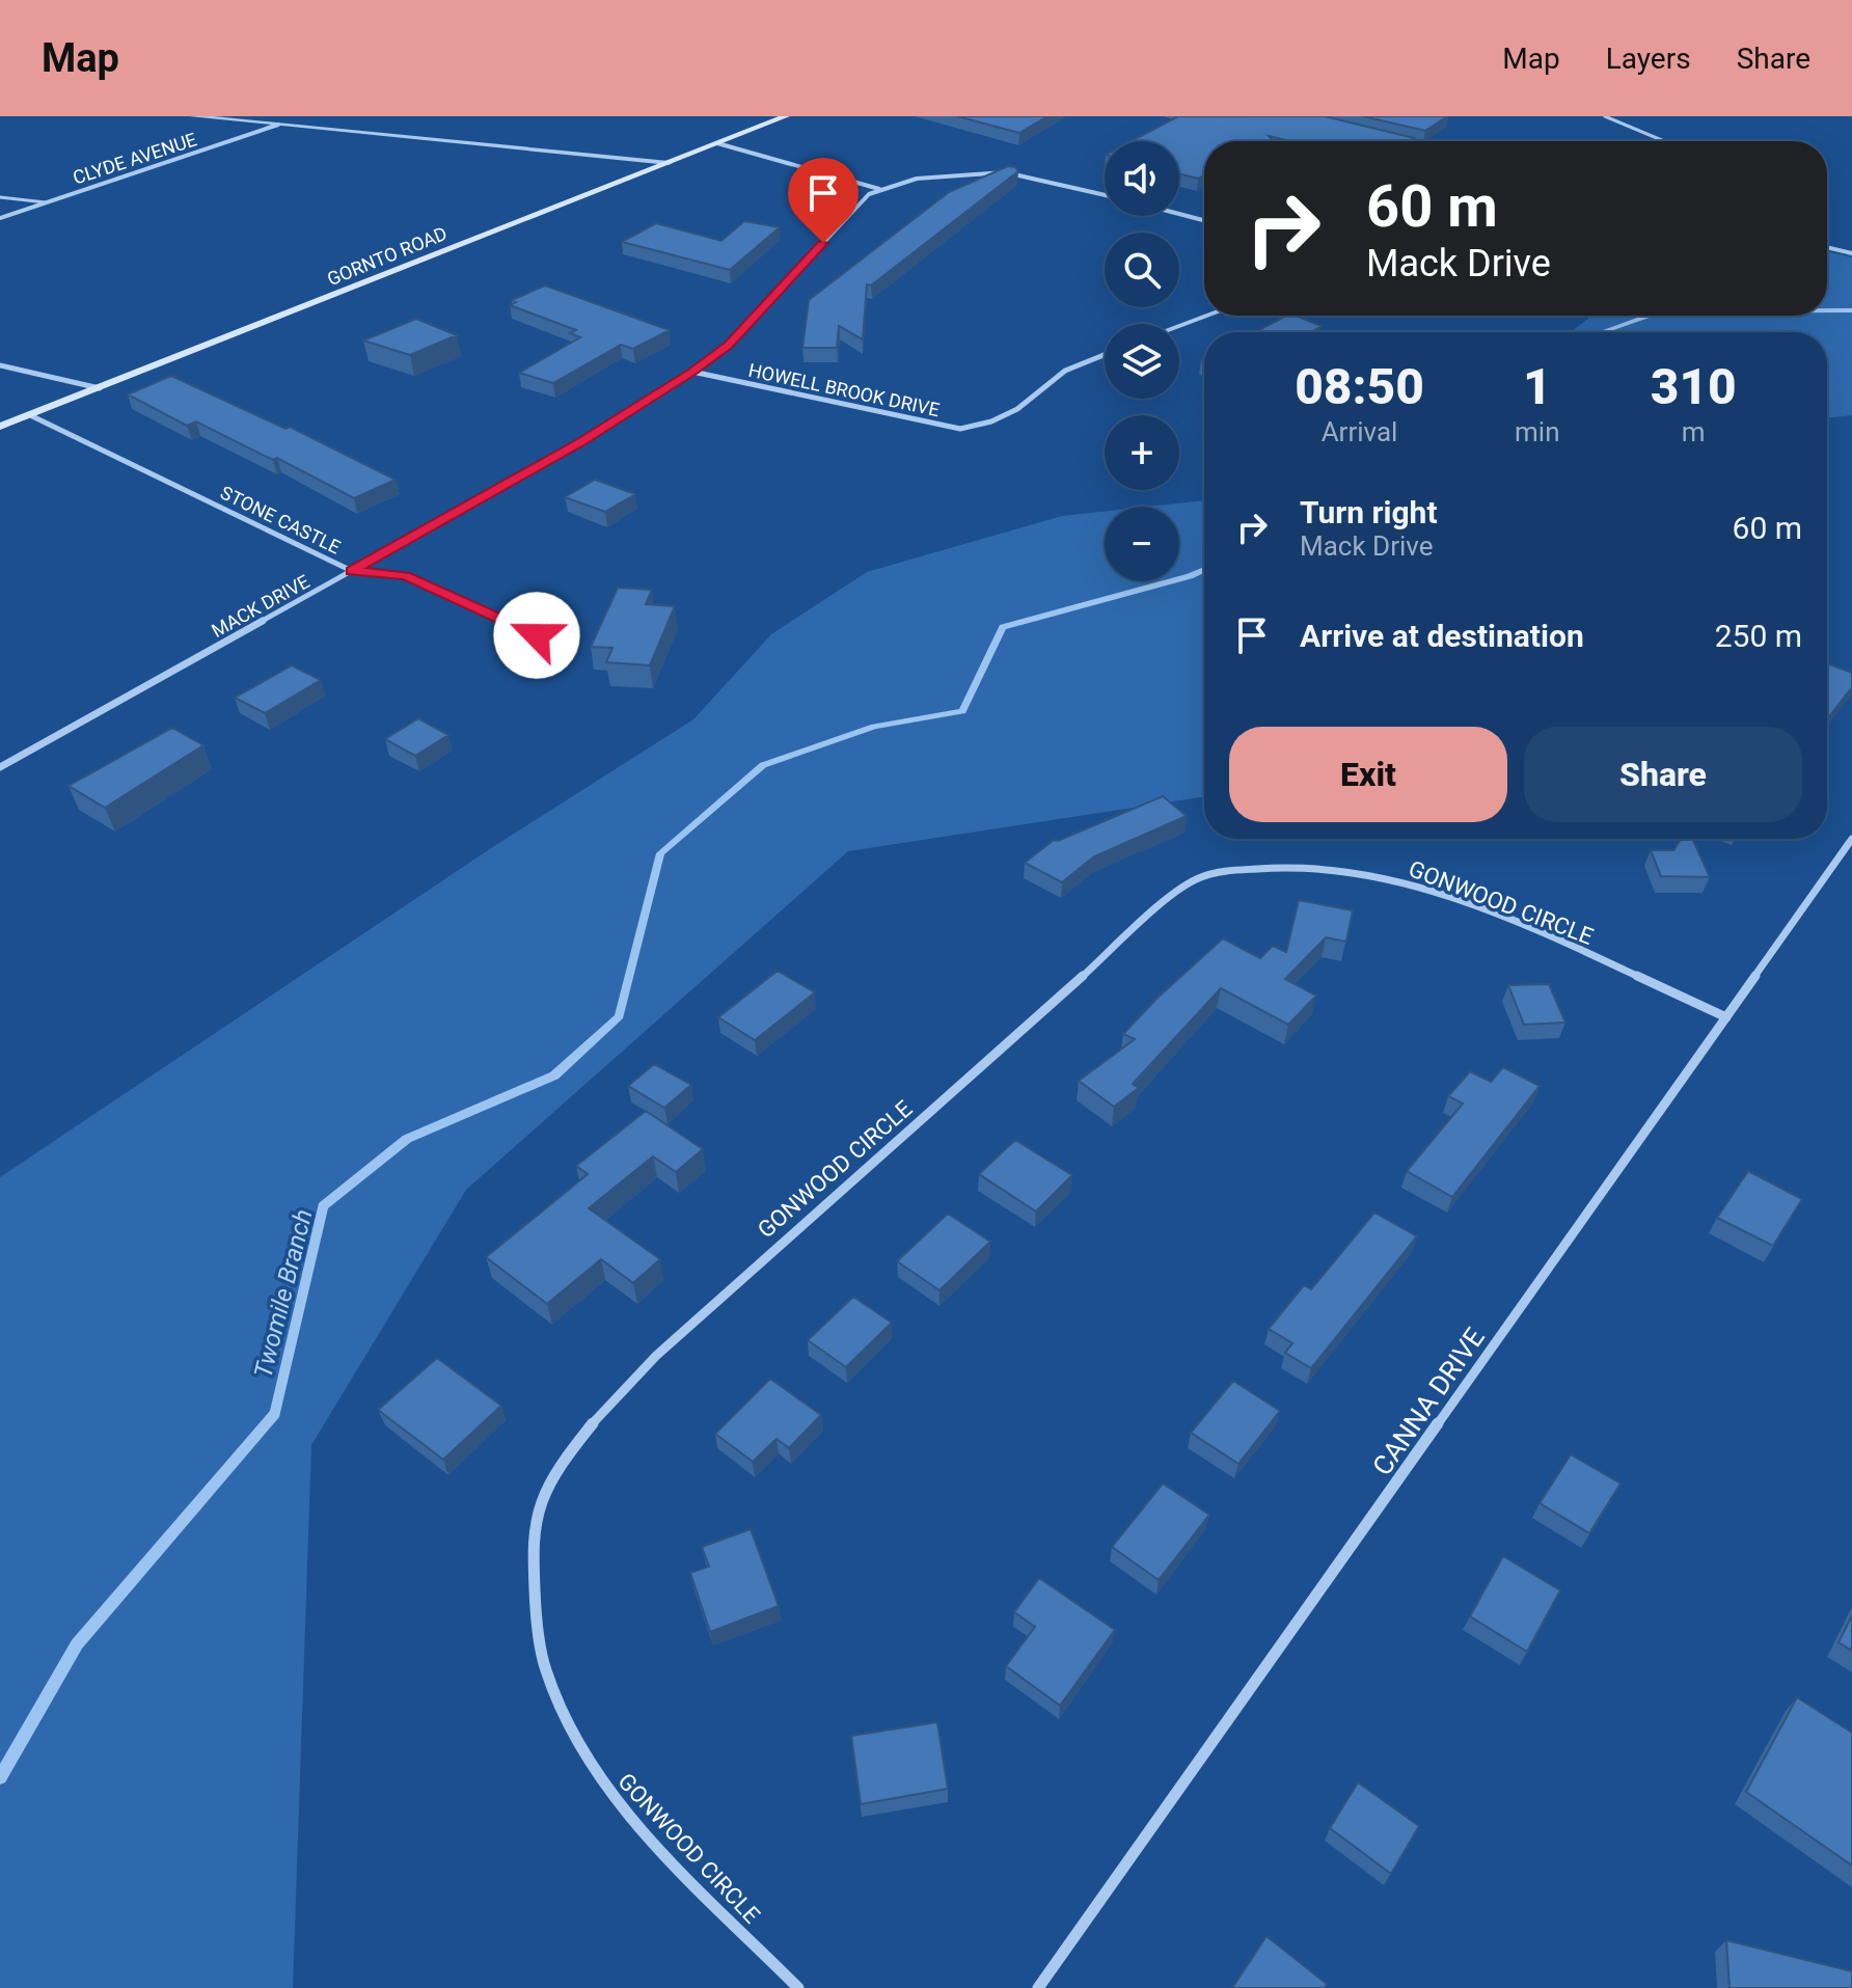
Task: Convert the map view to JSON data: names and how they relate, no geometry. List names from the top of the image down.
{
  "streets": {
    "main road": ["GORNTO ROAD"],
    "street": [
      "CLYDE AVENUE",
      "HOWELL BROOK DRIVE",
      "STONE CASTLE",
      "MACK DRIVE",
      "GONWOOD CIRCLE",
      "CANNA DRIVE"
    ]
  },
  "crossings": [
    ["GORNTO ROAD", "STONE CASTLE"],
    ["HOWELL BROOK DRIVE", "MACK DRIVE"],
    ["STONE CASTLE", "MACK DRIVE"],
    ["GONWOOD CIRCLE", "CANNA DRIVE"]
  ],
  "water": ["Twomile Branch"],
  "page": {
    "header": "Map",
    "nav": ["Map", "Layers", "Share"],
    "map_buttons": ["+", "−"],
    "turn": ["60 m", "Mack Drive"],
    "eta": [
      "08:50",
      "Arrival",
      "1",
      "min",
      "310",
      "m"
    ],
    "list": [
      {
        "name": "Turn right",
        "note": "Mack Drive",
        "value": "60 m"
      },
      {
        "name": "Arrive at destination",
        "value": "250 m"
      }
    ],
    "buttons": ["Exit", "Share"]
  }
}
